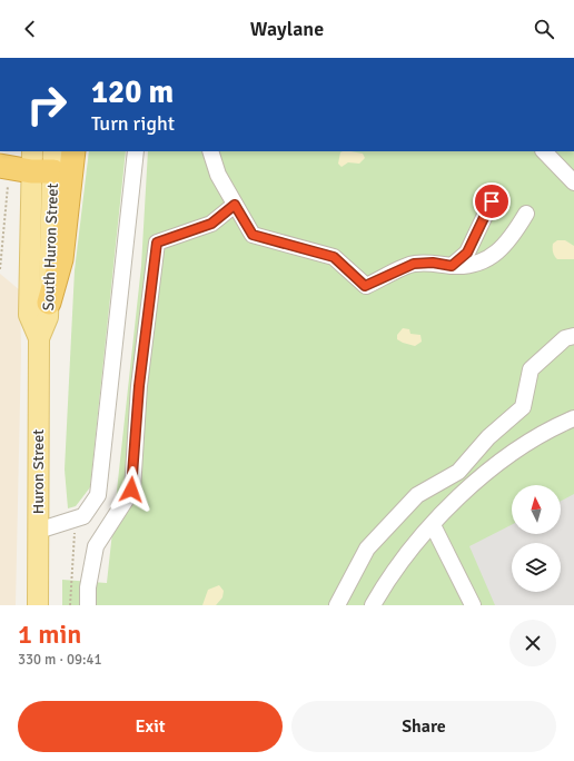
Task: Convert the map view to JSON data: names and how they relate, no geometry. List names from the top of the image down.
{
  "streets": {
    "main road": ["South Huron Street", "Huron Street"]
  },
  "crossings": [
    ["South Huron Street", "Huron Street"]
  ],
  "north": "top",
  "page": {
    "header": "Waylane",
    "turn": ["120 m", "Turn right"],
    "heading": ["1 min", "330 m · 09:41"],
    "buttons": ["Exit", "Share"]
  }
}
